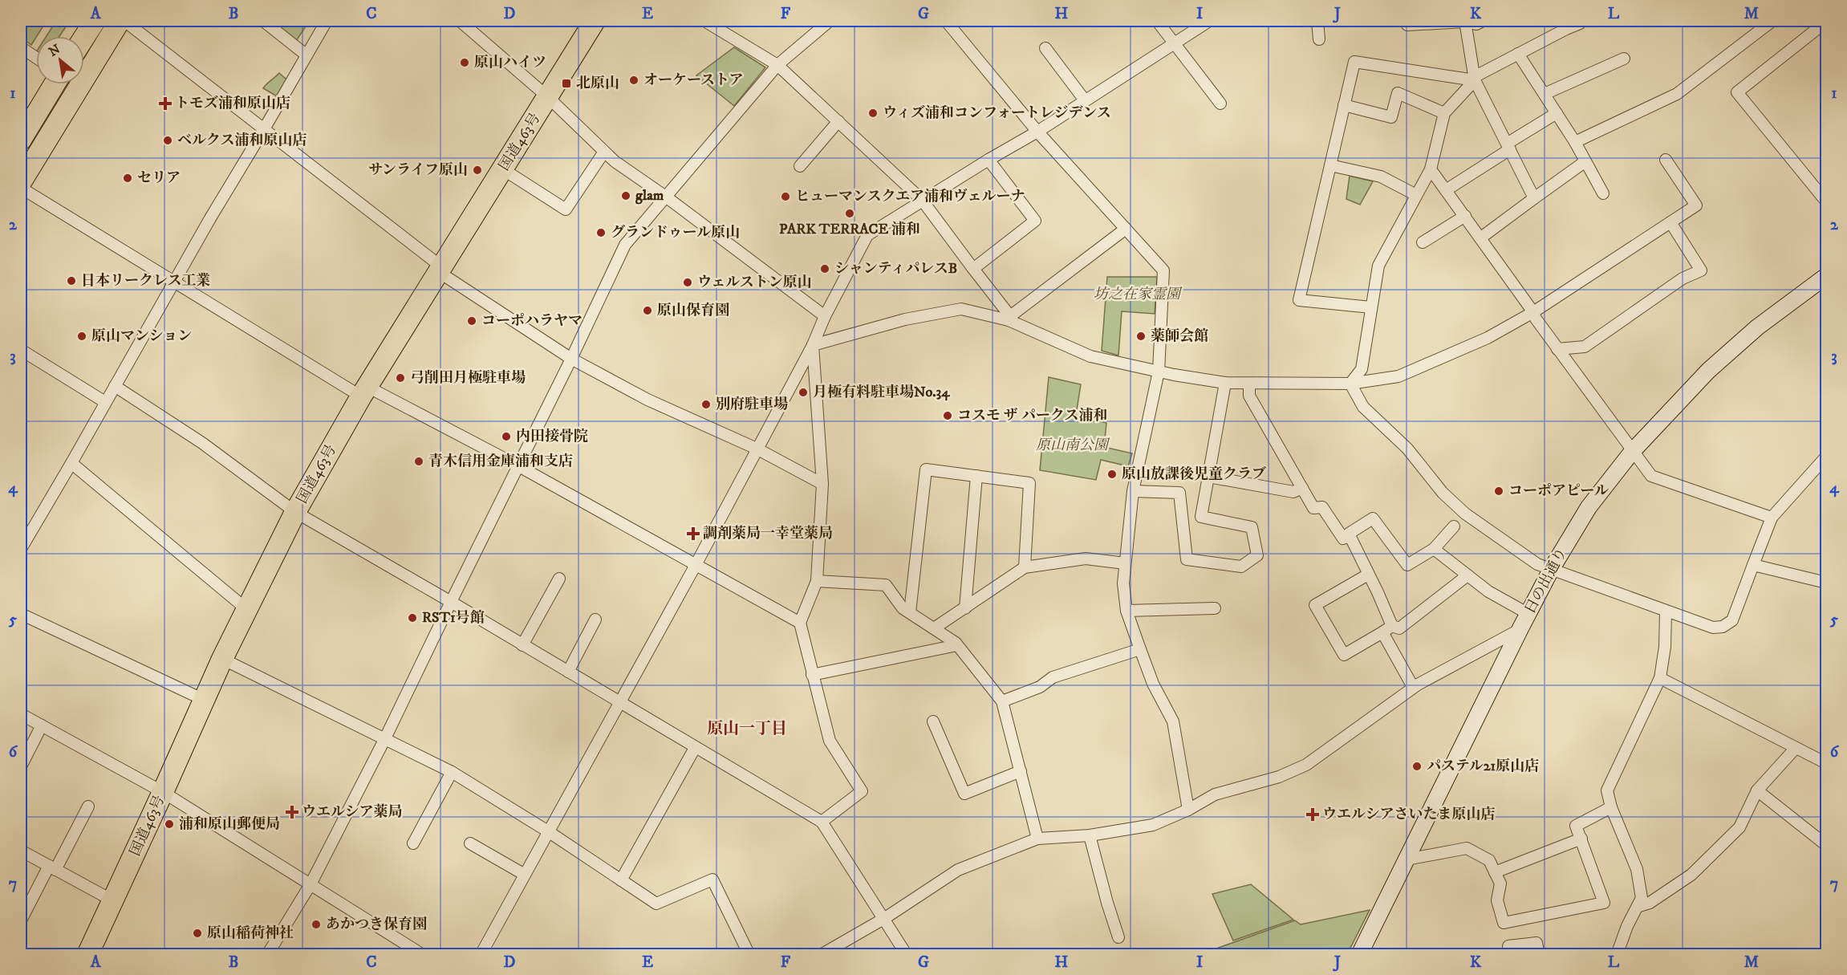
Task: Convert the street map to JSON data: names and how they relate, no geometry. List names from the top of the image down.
{
  "streets": {
    "highway": ["国道463号"],
    "street": ["日の出通り"]
  },
  "districts": ["原山一丁目"],
  "parks": ["坊之在家霊園", "原山南公園"],
  "places": {
    "other": [
      "原山ハイツ",
      "オーケーストア",
      "ウィズ浦和コンフォートレジデンス",
      "ベルクス浦和原山店",
      "サンライフ原山",
      "セリア",
      "glam",
      "ヒューマンスクエア浦和ヴェルーナ",
      "PARK TERRACE 浦和",
      "グランドゥール原山",
      "シャンティパレスB",
      "日本リークレス工業",
      "ウェルストン原山",
      "原山保育園",
      "コーポハラヤマ",
      "原山マンション",
      "薬師会館",
      "弓削田月極駐車場",
      "月極有料駐車場No.34",
      "別府駐車場",
      "コスモ ザ パークス浦和",
      "内田接骨院",
      "青木信用金庫浦和支店",
      "原山放課後児童クラブ",
      "コーポアピール",
      "RST1号館",
      "パステル21原山店",
      "浦和原山郵便局",
      "あかつき保育園",
      "原山稲荷神社"
    ],
    "transit": ["北原山"],
    "health": [
      "トモズ浦和原山店",
      "調剤薬局一幸堂薬局",
      "ウエルシア薬局",
      "ウエルシアさいたま原山店"
    ]
  },
  "north": "top left",
  "grid": {
    "columns": [
      "A",
      "B",
      "C",
      "D",
      "E",
      "F",
      "G",
      "H",
      "I",
      "J",
      "K",
      "L",
      "M"
    ],
    "rows": [
      "1",
      "2",
      "3",
      "4",
      "5",
      "6",
      "7"
    ]
  }
}
